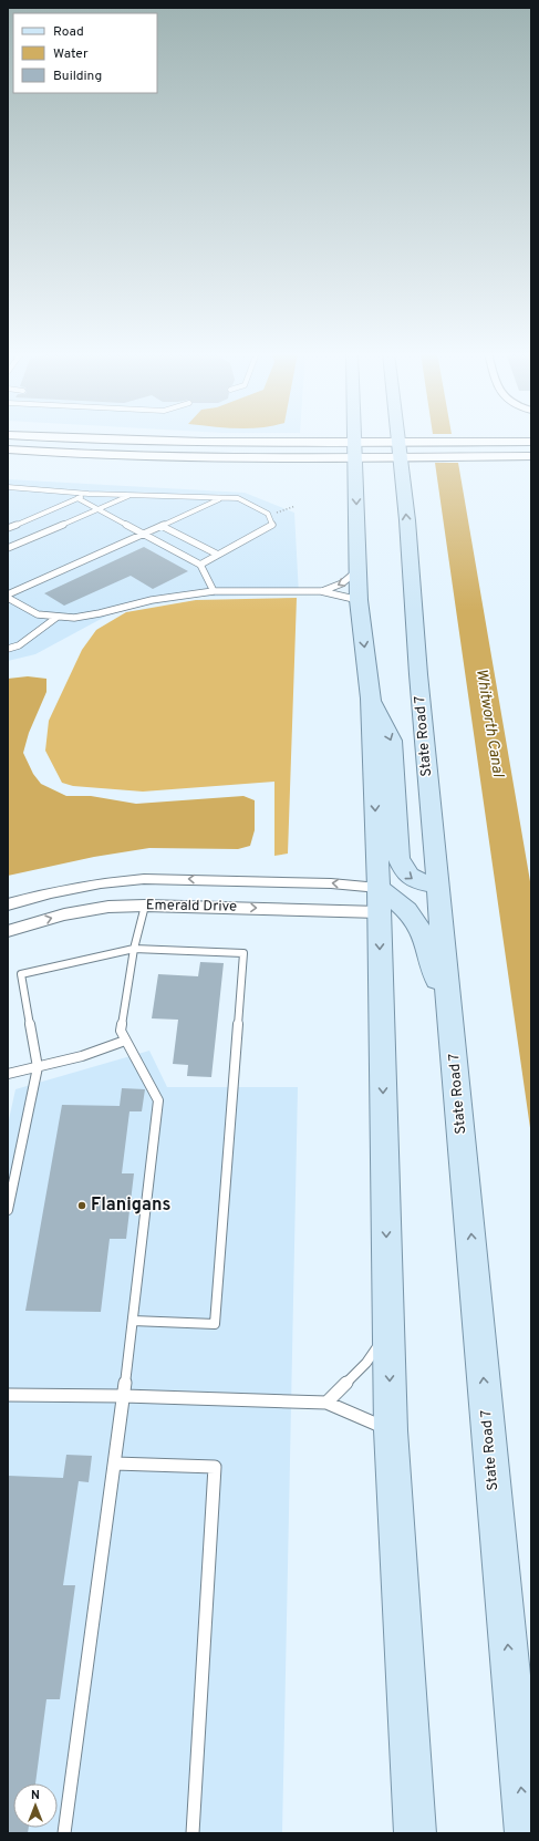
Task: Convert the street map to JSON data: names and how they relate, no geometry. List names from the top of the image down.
{
  "streets": {
    "main road": ["State Road 7"],
    "street": ["Emerald Drive"]
  },
  "water": ["Whitworth Canal"],
  "places": ["Flanigans"],
  "legend": ["Road", "Water", "Building"],
  "north": "top"
}
